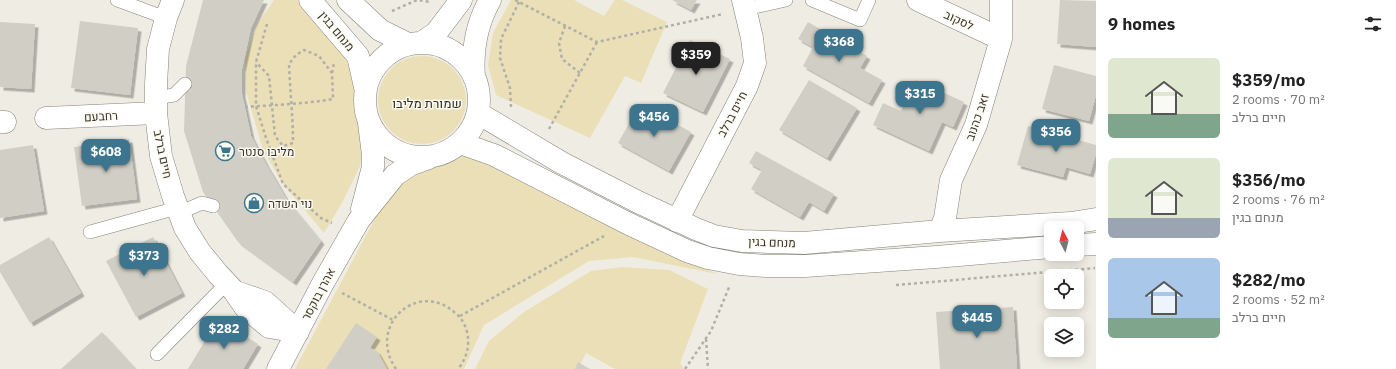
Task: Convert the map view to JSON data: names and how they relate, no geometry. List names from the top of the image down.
{
  "streets": {
    "street": [
      "לסקוב",
      "מנחם בגין",
      "חיים ברלב",
      "רחבעם",
      "זאב כהנוב",
      "אהרן בוקסר"
    ]
  },
  "crossings": [
    ["לסקוב", "זאב כהנוב"],
    ["מנחם בגין", "חיים ברלב"],
    ["מנחם בגין", "זאב כהנוב"],
    ["מנחם בגין", "אהרן בוקסר"],
    ["חיים ברלב", "רחבעם"],
    ["חיים ברלב", "אהרן בוקסר"]
  ],
  "districts": ["שמורת מליבו"],
  "places": {
    "supermarket": ["מליבו סנטר"],
    "shop": ["נוי השדה"]
  },
  "north": "top",
  "page": {
    "heading": "9 homes",
    "price": [
      "$368",
      "$359",
      "$315",
      "$456",
      "$356",
      "$608",
      "$373",
      "$445",
      "$282"
    ],
    "list": [
      {
        "name": "$359/mo",
        "note": "2 rooms · 70 m² · חיים ברלב"
      },
      {
        "name": "$356/mo",
        "note": "2 rooms · 76 m² · מנחם בגין"
      },
      {
        "name": "$282/mo",
        "note": "2 rooms · 52 m² · חיים ברלב"
      }
    ]
  }
}
